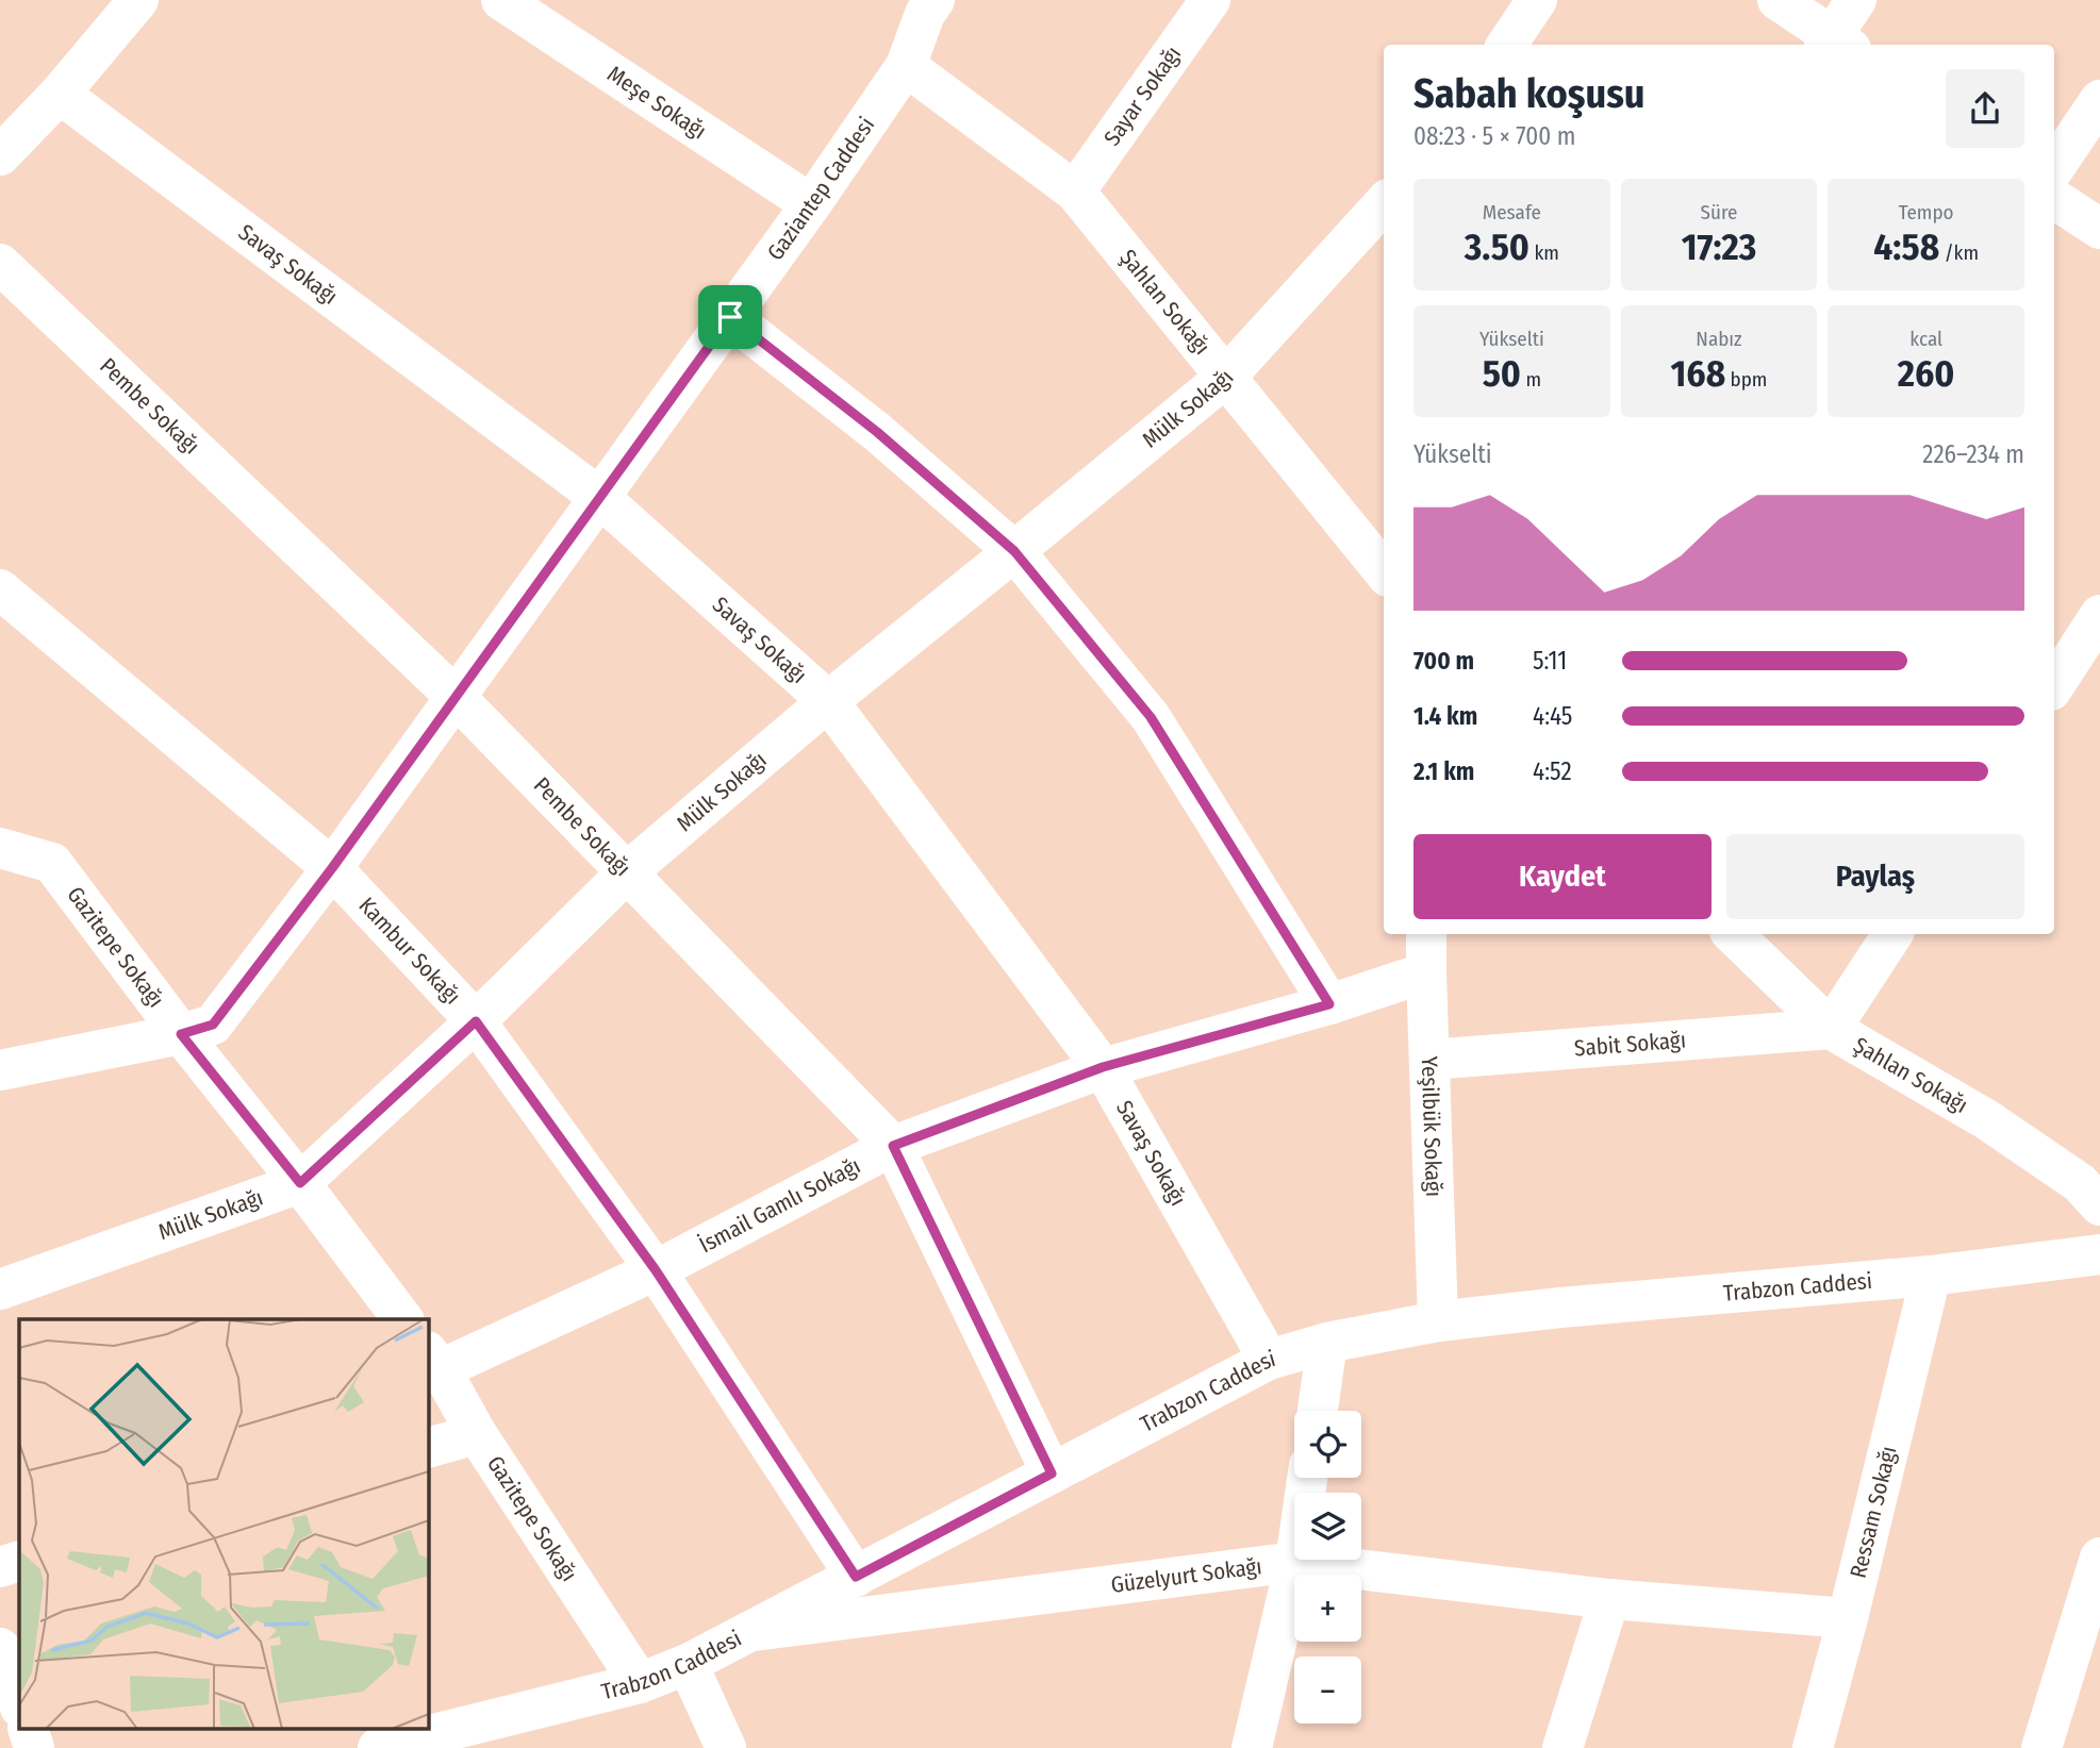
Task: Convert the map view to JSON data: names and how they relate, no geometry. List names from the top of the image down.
{
  "streets": {
    "street": [
      "Sayar Sokağı",
      "Meşe Sokağı",
      "Gaziantep Caddesi",
      "Savaş Sokağı",
      "Şahlan Sokağı",
      "Pembe Sokağı",
      "Mülk Sokağı",
      "Gazitepe Sokağı",
      "Kambur Sokağı",
      "Sabit Sokağı",
      "Yeşilbük Sokağı",
      "İsmail Gamlı Sokağı",
      "Trabzon Caddesi",
      "Ressam Sokağı",
      "Güzelyurt Sokağı"
    ]
  },
  "crossings": [
    ["Sayar Sokağı", "Şahlan Sokağı"],
    ["Meşe Sokağı", "Gaziantep Caddesi"],
    ["Gaziantep Caddesi", "Savaş Sokağı"],
    ["Gaziantep Caddesi", "Şahlan Sokağı"],
    ["Gaziantep Caddesi", "Pembe Sokağı"],
    ["Gaziantep Caddesi", "Gazitepe Sokağı"],
    ["Gaziantep Caddesi", "Kambur Sokağı"],
    ["Savaş Sokağı", "Mülk Sokağı"],
    ["Savaş Sokağı", "İsmail Gamlı Sokağı"],
    ["Savaş Sokağı", "Trabzon Caddesi"],
    ["Şahlan Sokağı", "Mülk Sokağı"],
    ["Şahlan Sokağı", "Sabit Sokağı"],
    ["Pembe Sokağı", "Mülk Sokağı"],
    ["Pembe Sokağı", "İsmail Gamlı Sokağı"],
    ["Pembe Sokağı", "Trabzon Caddesi"],
    ["Mülk Sokağı", "Gazitepe Sokağı"],
    ["Mülk Sokağı", "Kambur Sokağı"],
    ["Gazitepe Sokağı", "İsmail Gamlı Sokağı"],
    ["Gazitepe Sokağı", "Trabzon Caddesi"],
    ["Kambur Sokağı", "İsmail Gamlı Sokağı"],
    ["Kambur Sokağı", "Trabzon Caddesi"],
    ["Sabit Sokağı", "Yeşilbük Sokağı"],
    ["Yeşilbük Sokağı", "İsmail Gamlı Sokağı"],
    ["Yeşilbük Sokağı", "Trabzon Caddesi"],
    ["Trabzon Caddesi", "Ressam Sokağı"],
    ["Trabzon Caddesi", "Güzelyurt Sokağı"],
    ["Ressam Sokağı", "Güzelyurt Sokağı"]
  ],
  "page": {
    "heading": ["Sabah koşusu", "08:23 · 5 × 700 m"],
    "stats": [
      ["Mesafe", "3.50 km"],
      ["Süre", "17:23"],
      ["Tempo", "4:58 /km"],
      ["Yükselti", "50 m"],
      ["Nabız", "168 bpm"],
      ["kcal", "260"]
    ],
    "chart": ["Yükselti", "226–234 m"],
    "list": [
      {
        "name": "700 m",
        "note": "5:11"
      },
      {
        "name": "1.4 km",
        "note": "4:45"
      },
      {
        "name": "2.1 km",
        "note": "4:52"
      }
    ],
    "buttons": ["Kaydet", "Paylaş"],
    "map_buttons": ["+", "−"]
  }
}
